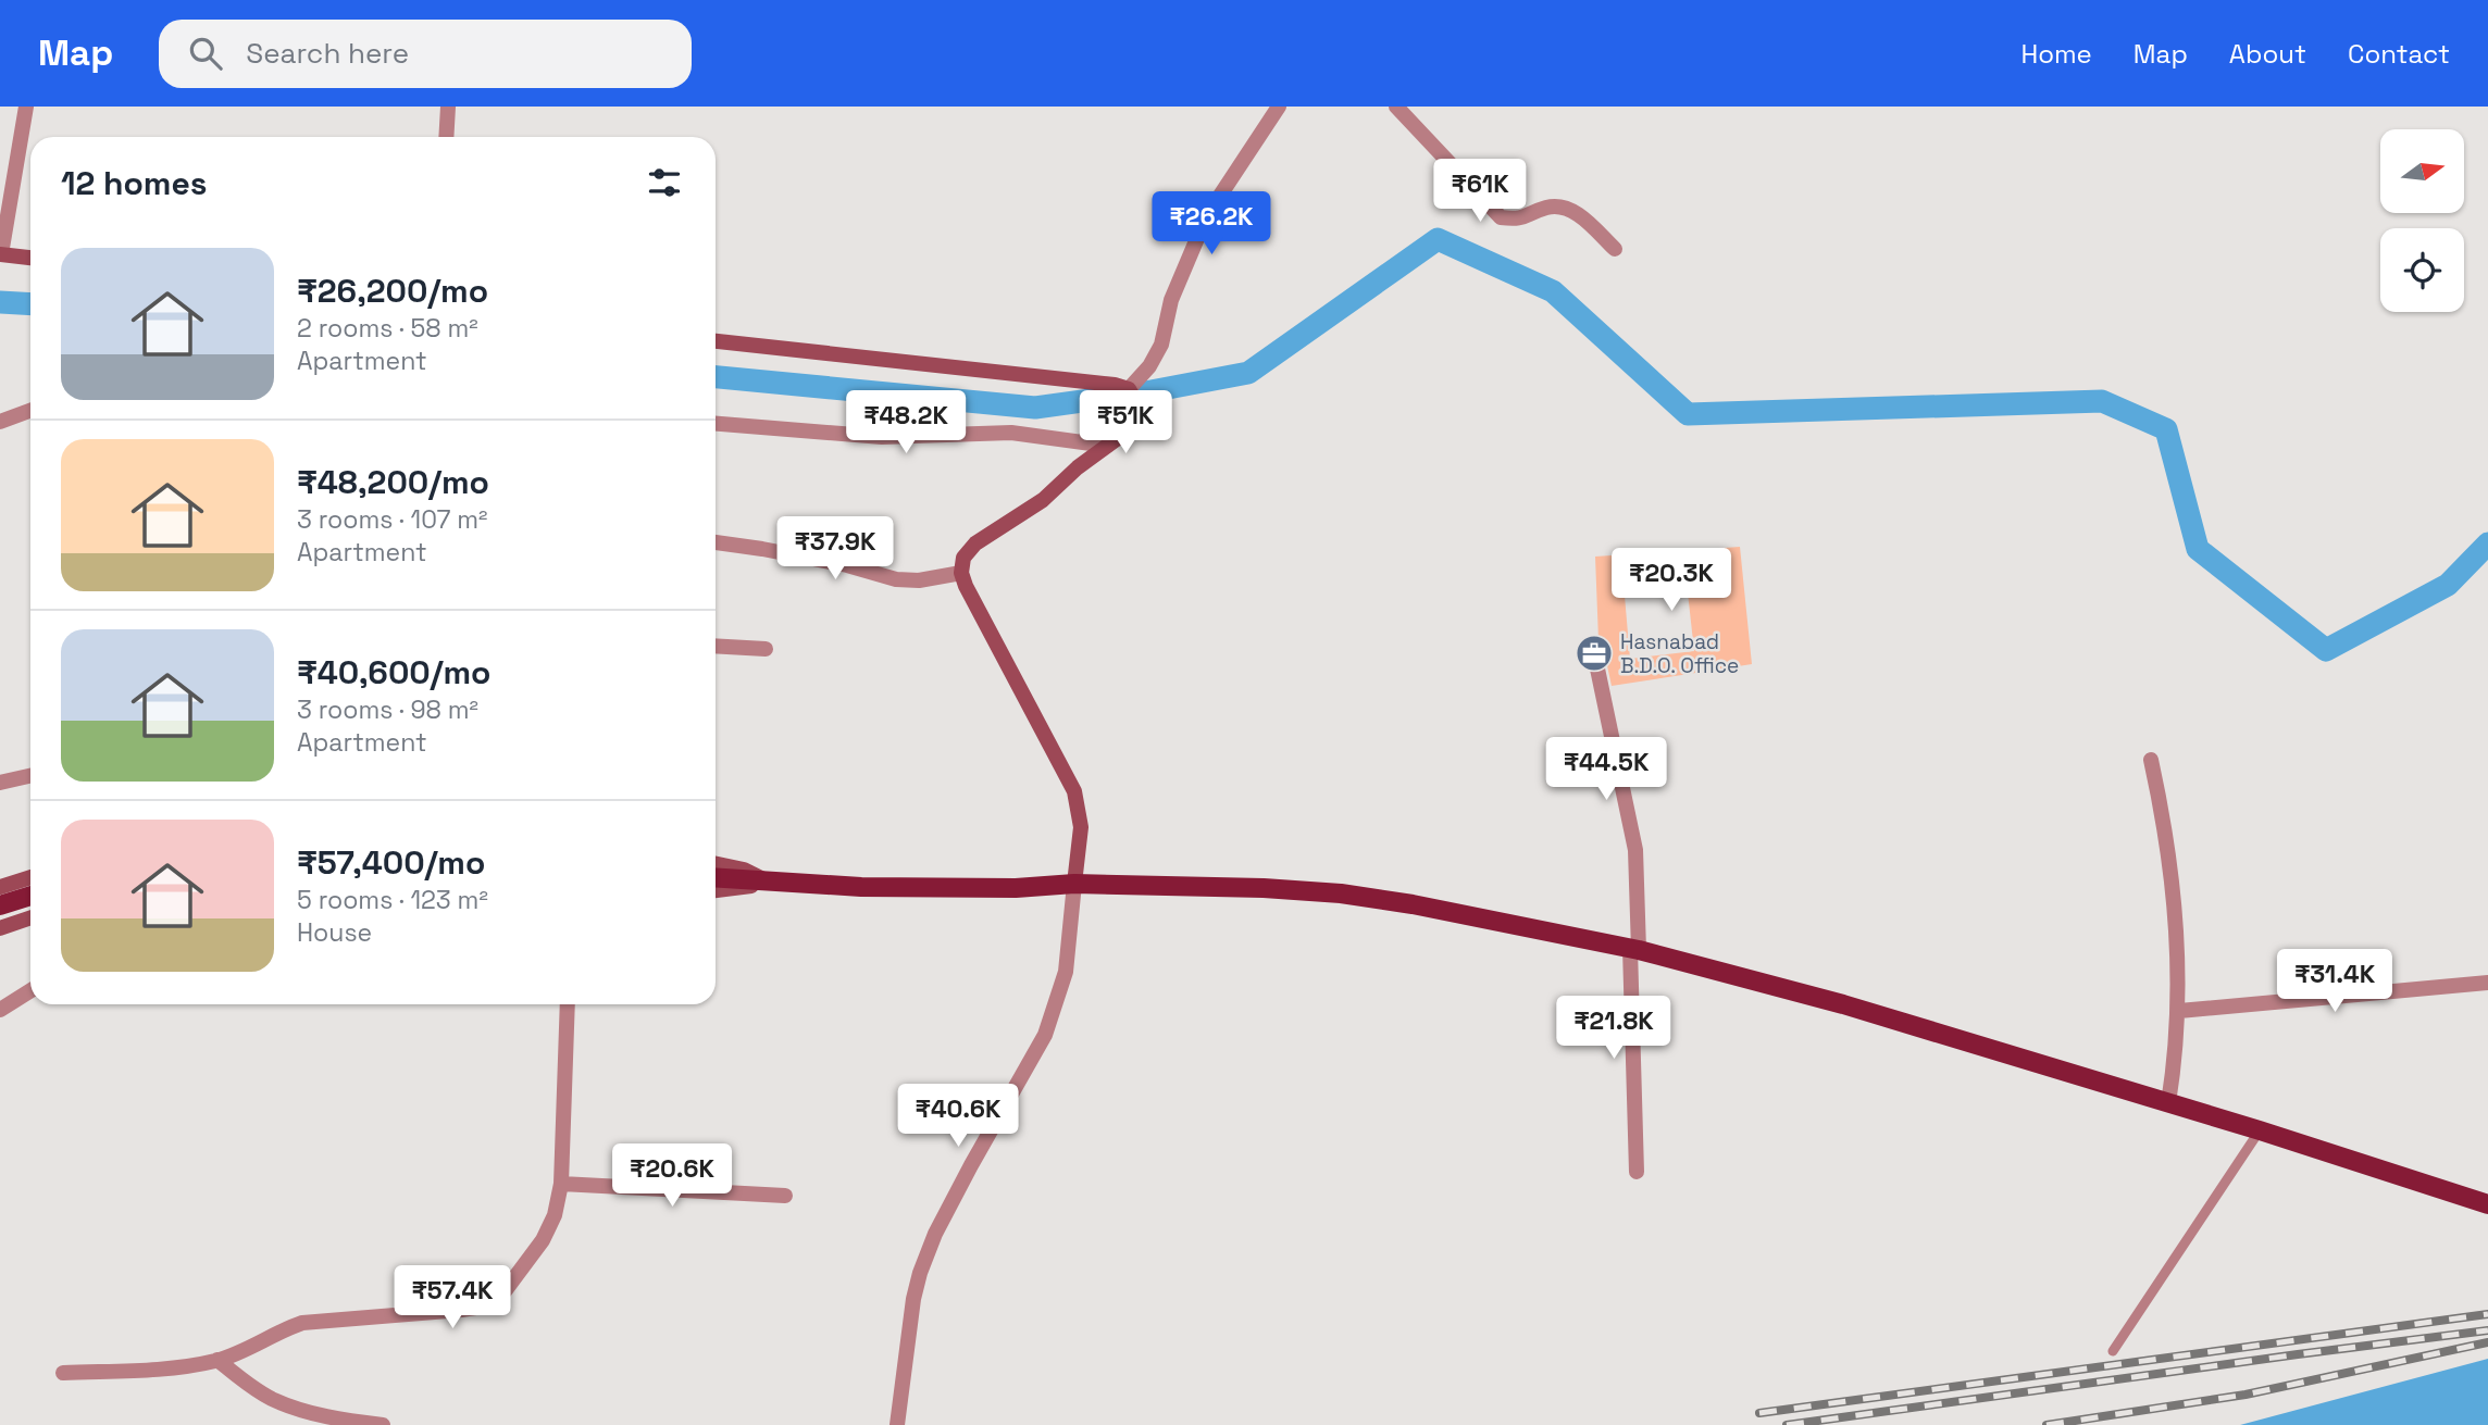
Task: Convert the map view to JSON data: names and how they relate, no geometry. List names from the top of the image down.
{
  "places": {
    "office": ["Hasnabad B.D.O. Office"]
  },
  "north": "right",
  "page": {
    "header": "Map",
    "search": "Search here",
    "nav": [
      "Home",
      "Map",
      "About",
      "Contact"
    ],
    "heading": "12 homes",
    "price": [
      "₹61K",
      "₹26.2K",
      "₹48.2K",
      "₹51K",
      "₹37.9K",
      "₹20.3K",
      "₹44.5K",
      "₹31.4K",
      "₹21.8K",
      "₹40.6K",
      "₹20.6K",
      "₹57.4K"
    ],
    "list": [
      {
        "name": "₹26,200/mo",
        "note": "2 rooms · 58 m² · Apartment"
      },
      {
        "name": "₹48,200/mo",
        "note": "3 rooms · 107 m² · Apartment"
      },
      {
        "name": "₹40,600/mo",
        "note": "3 rooms · 98 m² · Apartment"
      },
      {
        "name": "₹57,400/mo",
        "note": "5 rooms · 123 m² · House"
      }
    ]
  }
}
